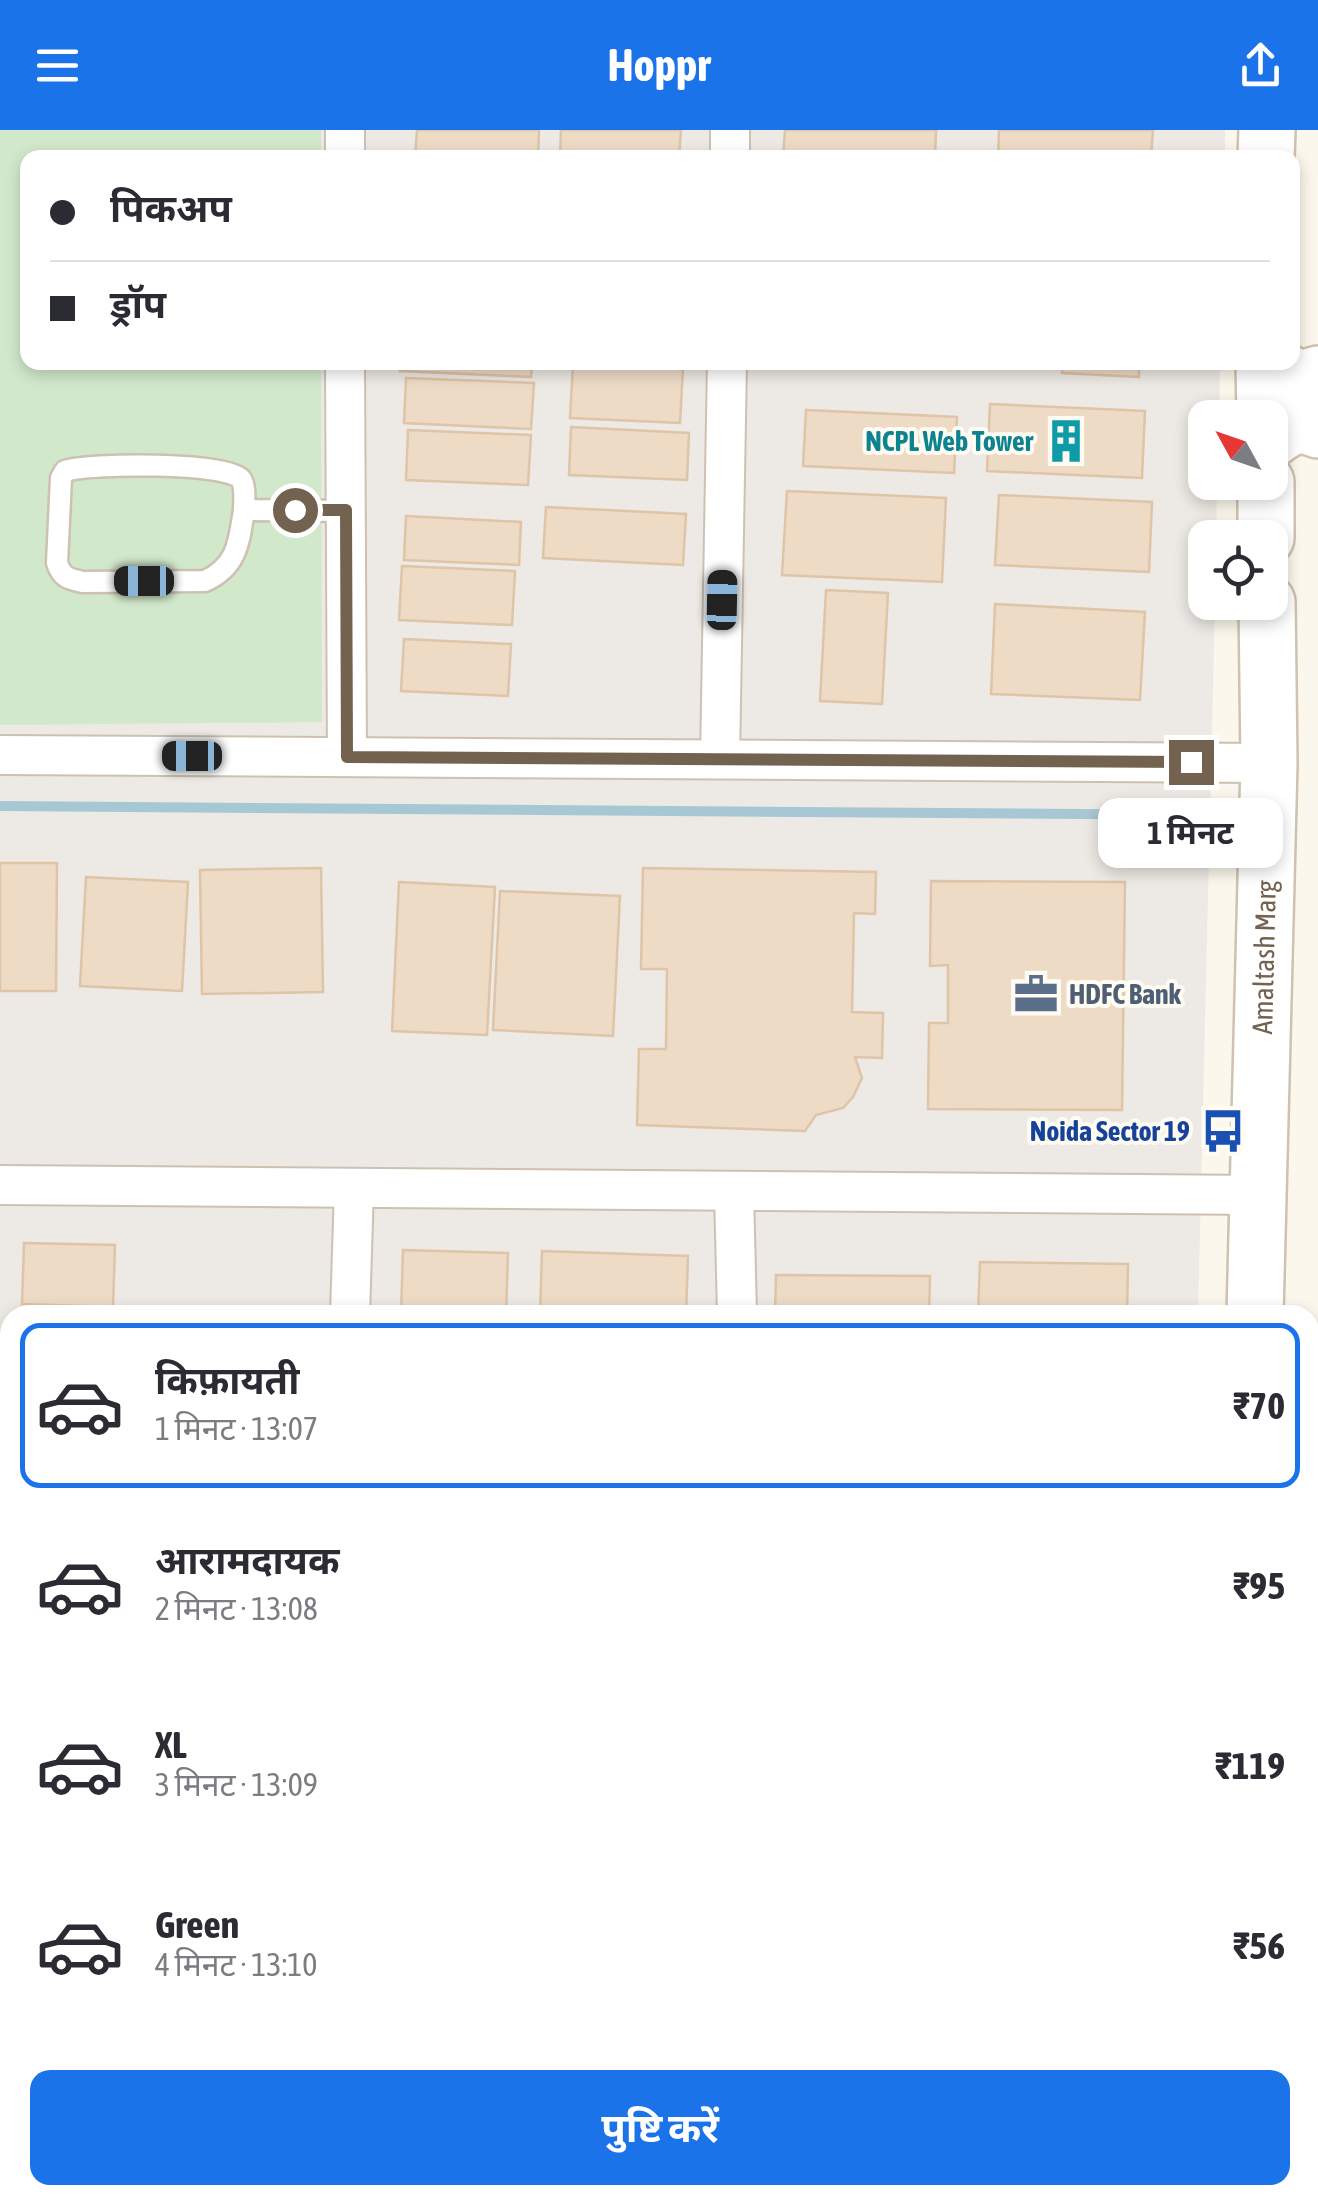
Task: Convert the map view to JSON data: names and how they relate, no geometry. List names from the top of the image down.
{
  "streets": {
    "main road": ["Amaltash Marg"]
  },
  "places": {
    "building": ["NCPL Web Tower"],
    "office": ["HDFC Bank"],
    "bus stop": ["Noida Sector 19"]
  },
  "north": "top left",
  "page": {
    "header": "Hoppr",
    "banner": ["पिकअप", "ड्रॉप"],
    "bubble": "1 मिनट",
    "list": [
      {
        "name": "किफ़ायती",
        "note": "1 मिनट · 13:07",
        "value": "₹70"
      },
      {
        "name": "आरामदायक",
        "note": "2 मिनट · 13:08",
        "value": "₹95"
      },
      {
        "name": "XL",
        "note": "3 मिनट · 13:09",
        "value": "₹119"
      },
      {
        "name": "Green",
        "note": "4 मिनट · 13:10",
        "value": "₹56"
      }
    ],
    "buttons": "पुष्टि करें"
  }
}
